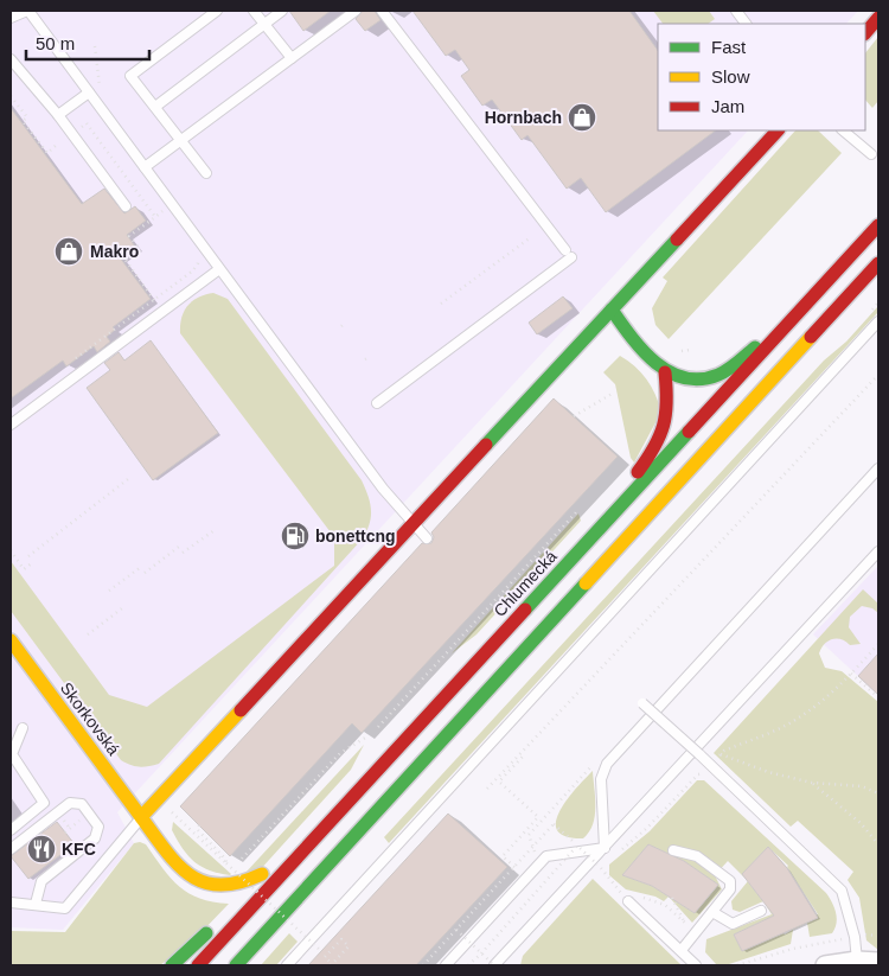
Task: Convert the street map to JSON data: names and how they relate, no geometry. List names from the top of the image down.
{
  "streets": {
    "main road": ["Chlumecká", "Skorkovská"]
  },
  "places": {
    "shop": ["Hornbach", "Makro"],
    "fuel station": ["bonettcng"],
    "restaurant": ["KFC"]
  },
  "legend": ["Fast", "Slow", "Jam"],
  "scale_bar": "50 m"
}
